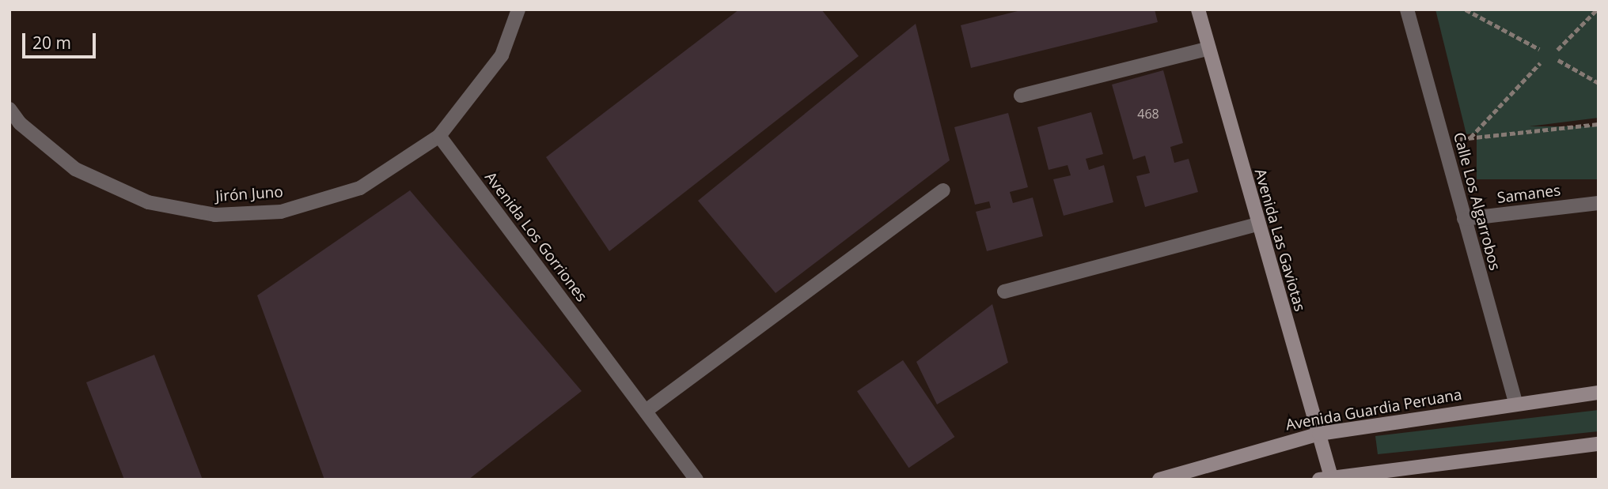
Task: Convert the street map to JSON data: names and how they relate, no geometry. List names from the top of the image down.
{
  "streets": {
    "street": [
      "Jirón Juno",
      "Samanes",
      "Calle Los Algarrobos",
      "Avenida Los Gorriones",
      "Avenida Las Gaviotas",
      "Avenida Guardia Peruana"
    ]
  },
  "crossings": [
    ["Jirón Juno", "Avenida Los Gorriones"],
    ["Samanes", "Calle Los Algarrobos"],
    ["Calle Los Algarrobos", "Avenida Guardia Peruana"],
    ["Avenida Las Gaviotas", "Avenida Guardia Peruana"]
  ],
  "house_numbers": ["468"],
  "scale_bar": "20 m"
}
